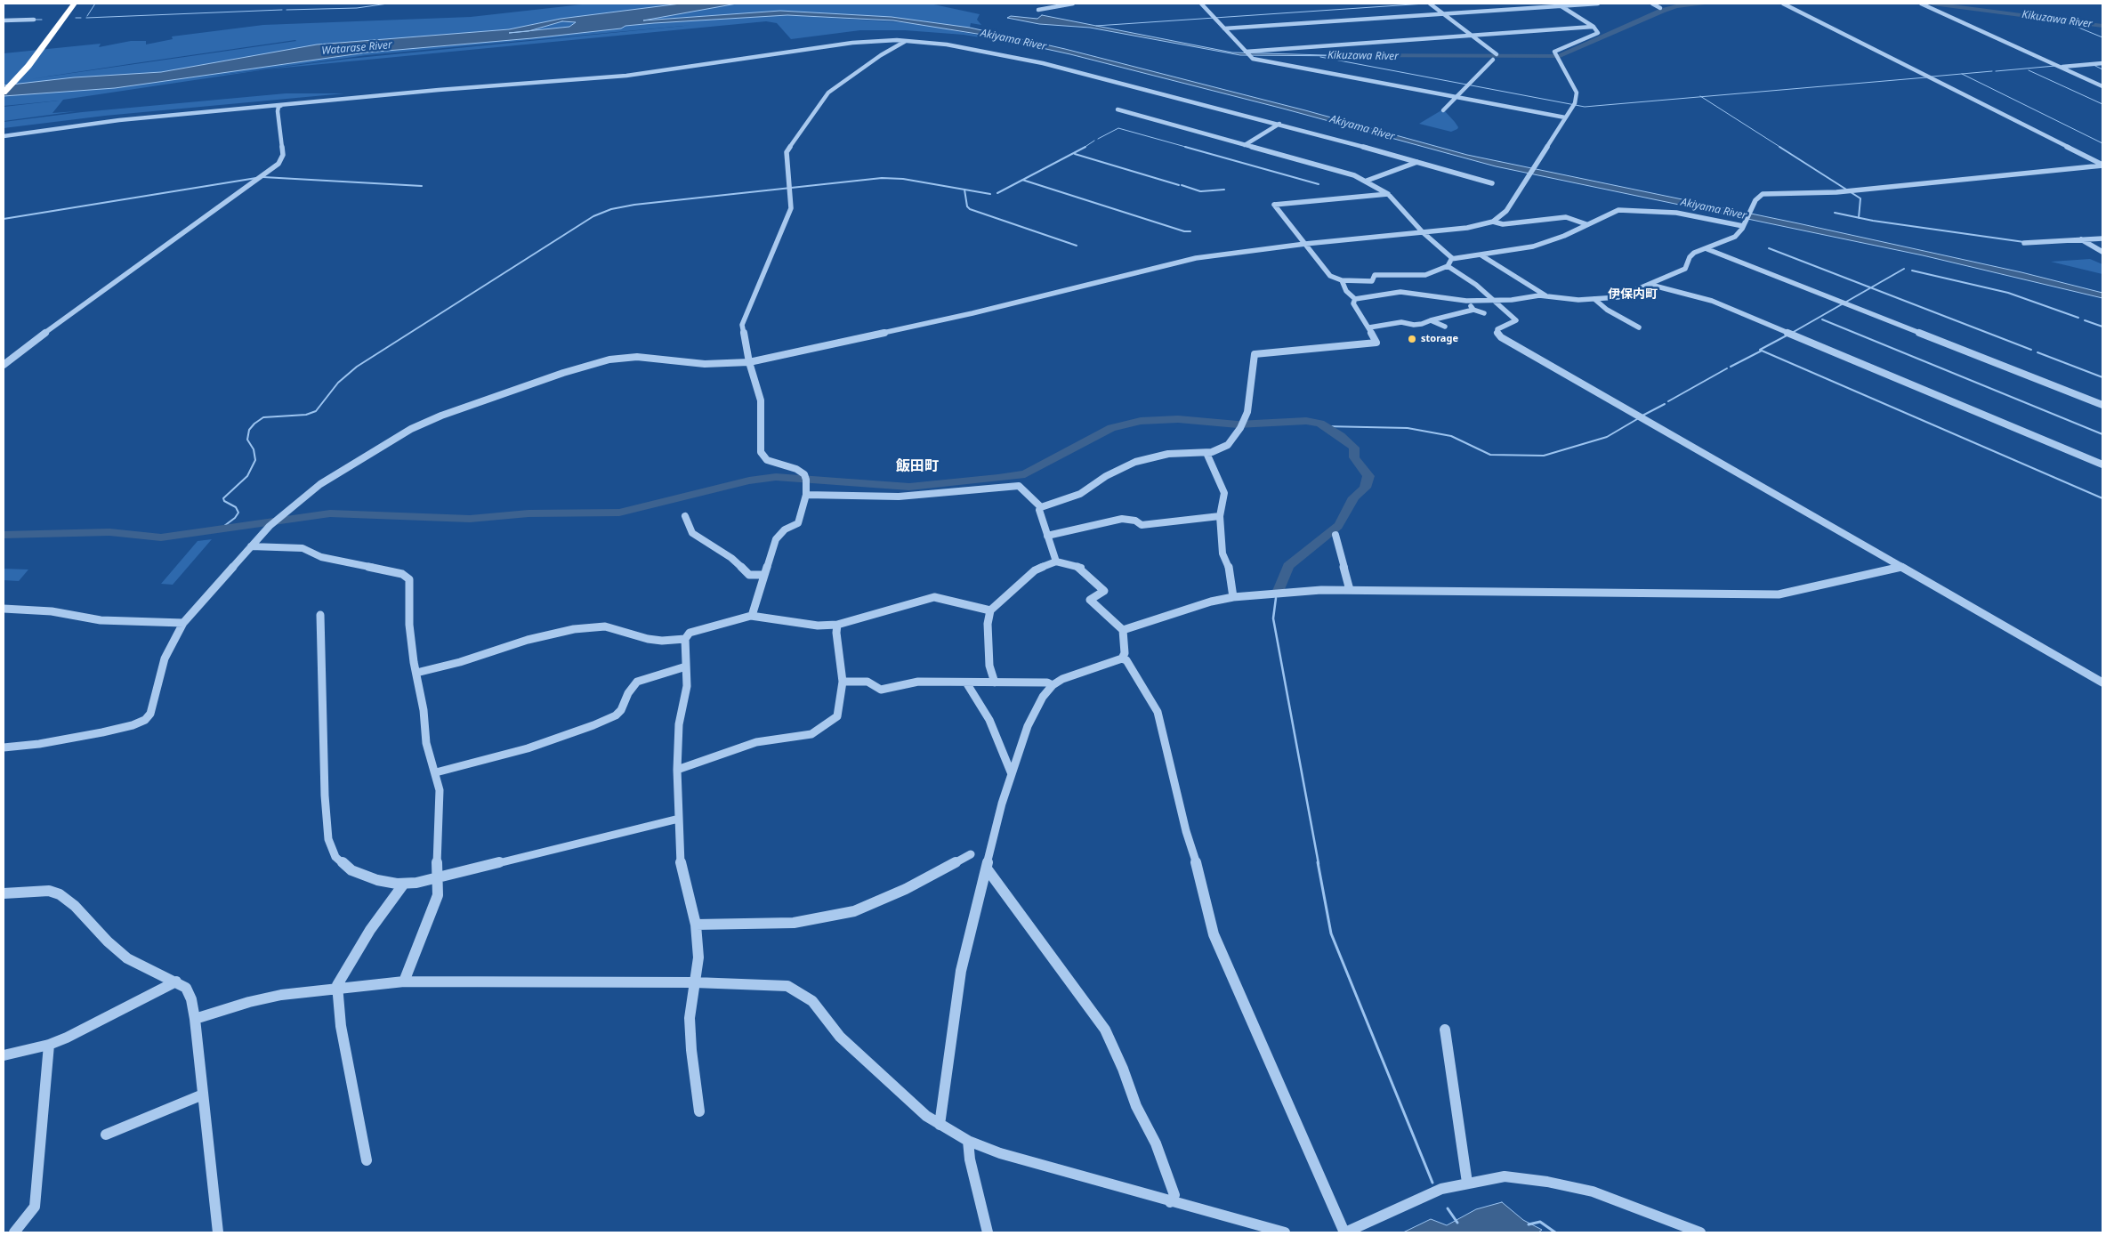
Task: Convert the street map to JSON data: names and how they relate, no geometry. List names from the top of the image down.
{
  "districts": ["伊保内町", "飯田町"],
  "water": ["Kikuzawa River", "Akiyama River", "Watarase River"],
  "places": ["storage"]
}
